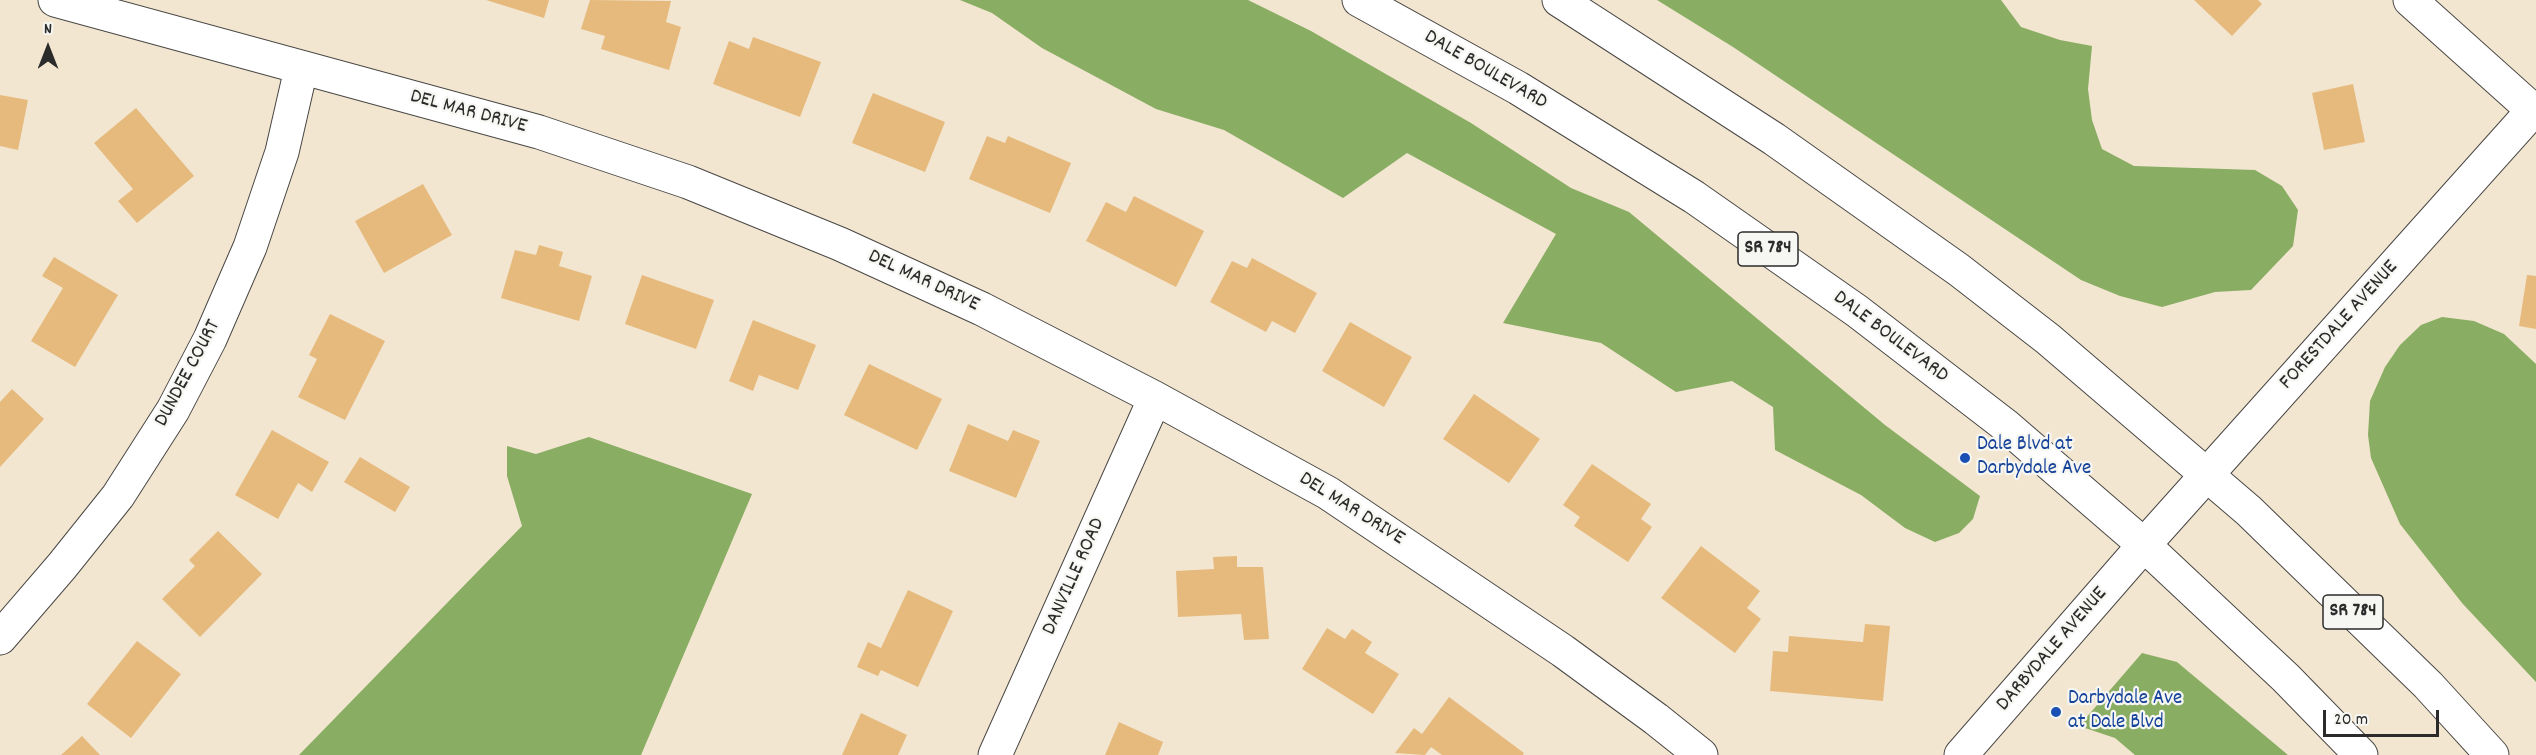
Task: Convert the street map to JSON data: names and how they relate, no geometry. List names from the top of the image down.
{
  "streets": {
    "street": [
      "DALE BOULEVARD",
      "DEL MAR DRIVE",
      "SR 784",
      "FORESTDALE AVENUE",
      "DUNDEE COURT",
      "DANVILLE ROAD",
      "DARBYDALE AVENUE"
    ]
  },
  "crossings": [
    ["DALE BOULEVARD", "FORESTDALE AVENUE"],
    ["DALE BOULEVARD", "DARBYDALE AVENUE"],
    ["DEL MAR DRIVE", "DUNDEE COURT"],
    ["DEL MAR DRIVE", "DANVILLE ROAD"],
    ["SR 784", "FORESTDALE AVENUE"],
    ["FORESTDALE AVENUE", "DARBYDALE AVENUE"]
  ],
  "places": ["Dale Blvd at Darbydale Ave", "Darbydale Ave at Dale Blvd"],
  "scale_bar": "20 m",
  "north": "top"
}
